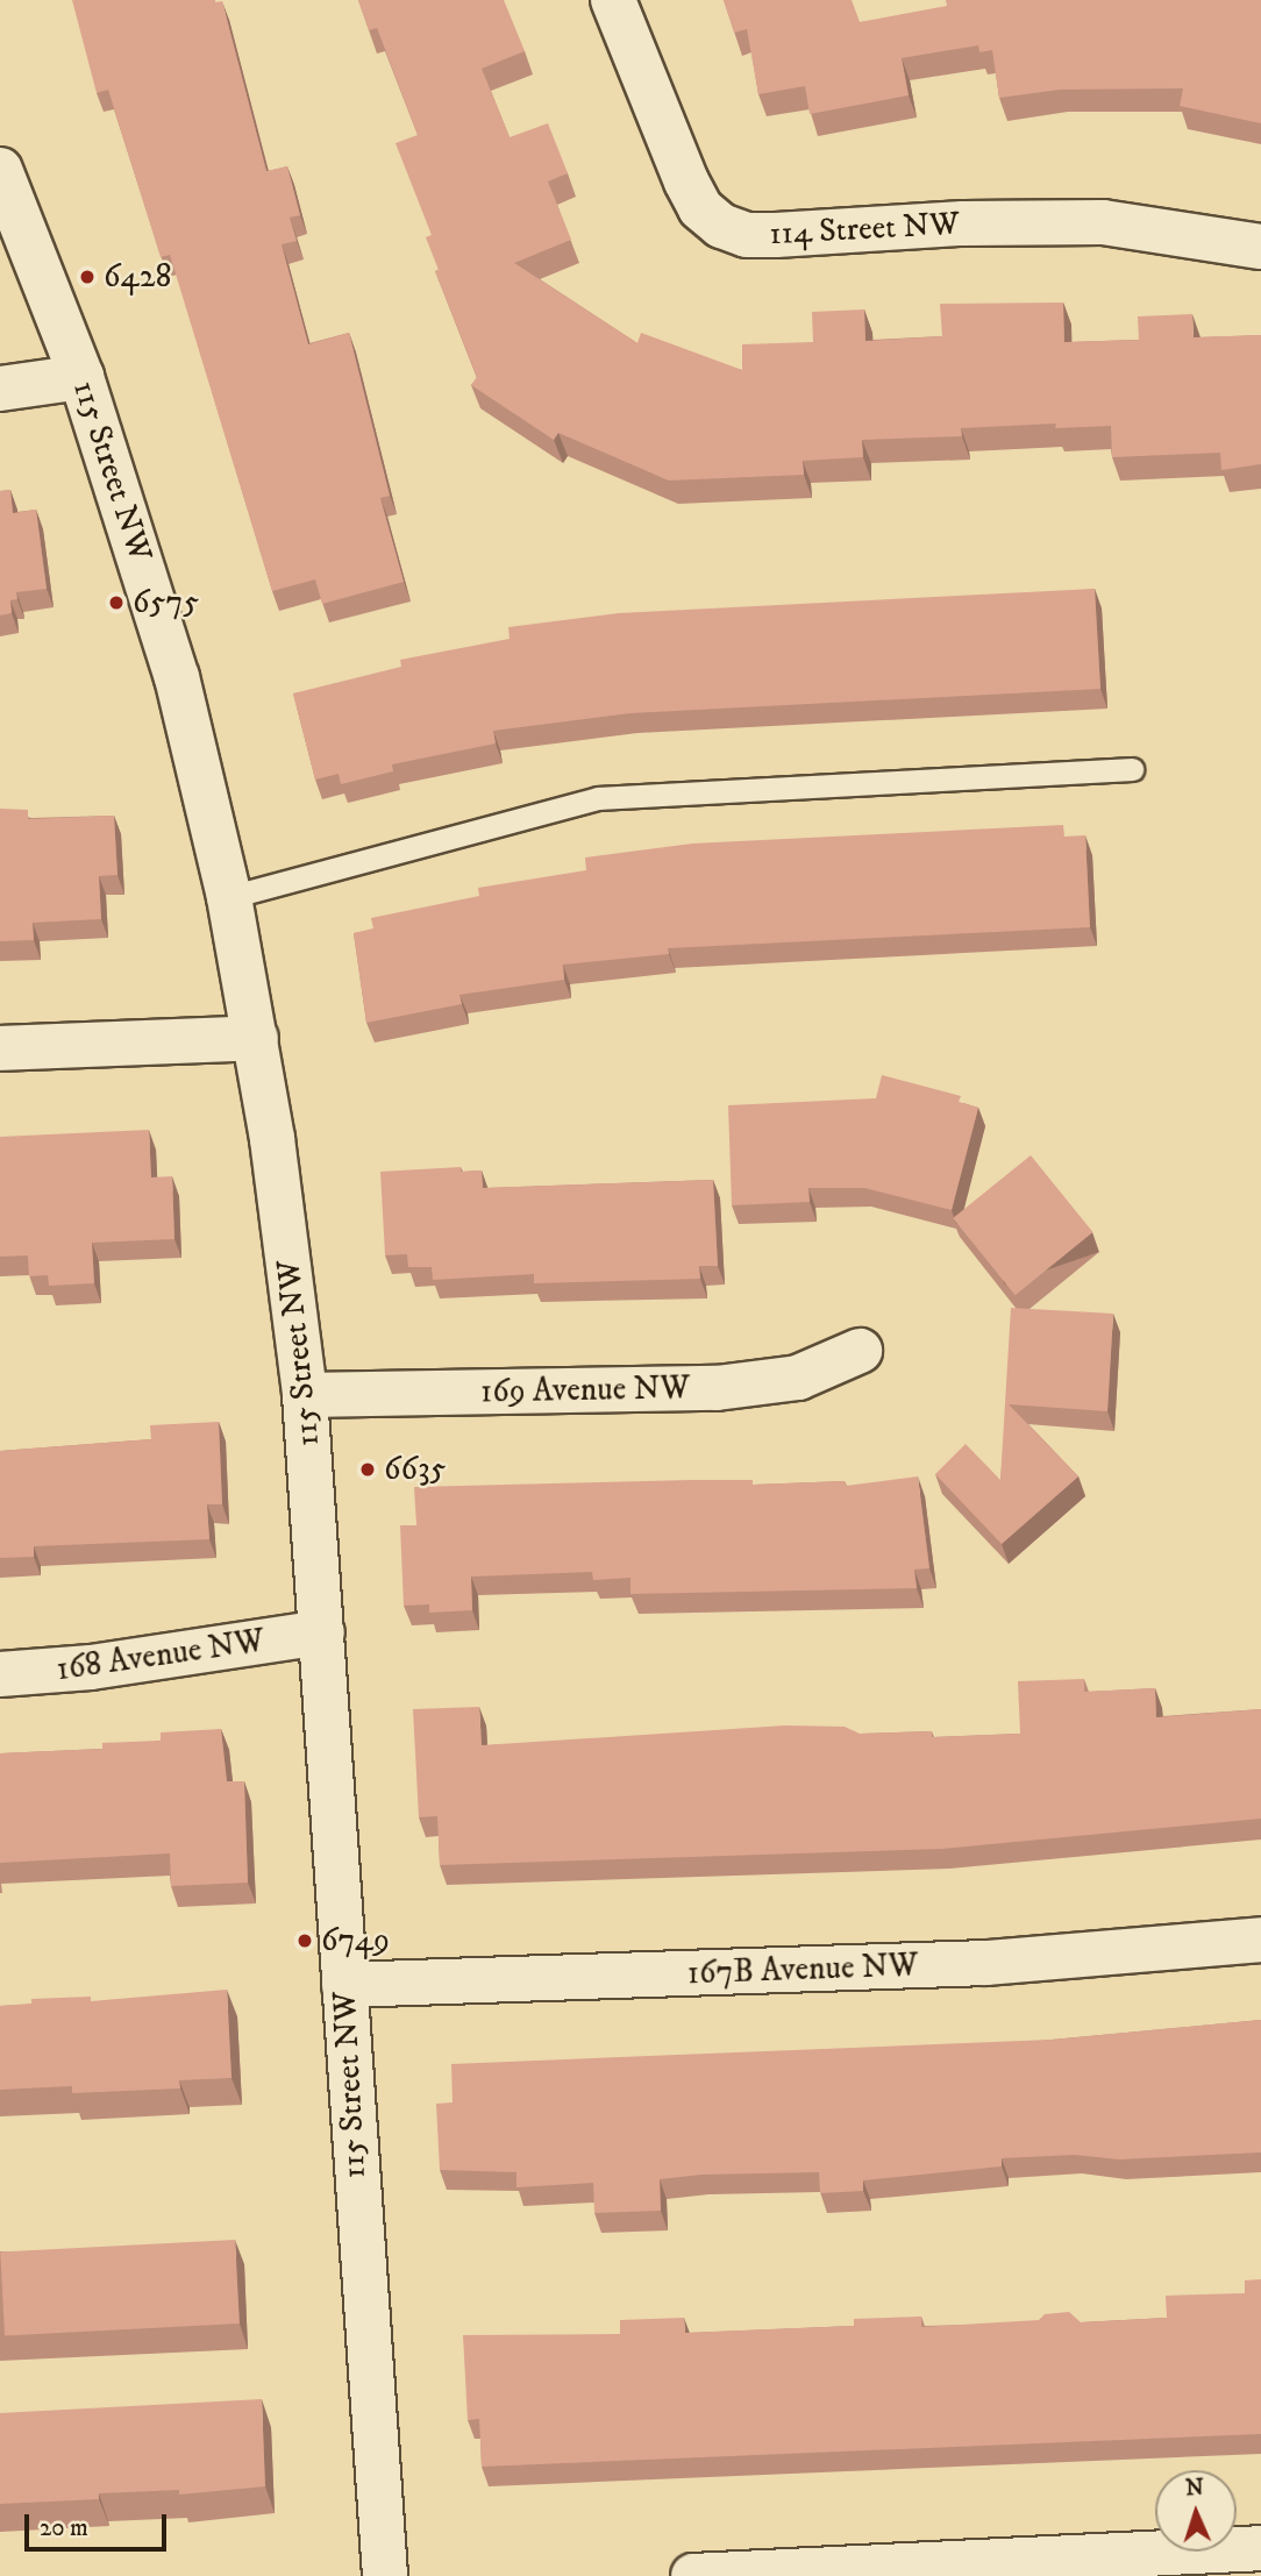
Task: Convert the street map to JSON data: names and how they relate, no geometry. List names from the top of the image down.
{
  "streets": {
    "street": [
      "114 Street NW",
      "115 Street NW",
      "169 Avenue NW",
      "168 Avenue NW",
      "167B Avenue NW"
    ]
  },
  "crossings": [
    ["115 Street NW", "169 Avenue NW"],
    ["115 Street NW", "168 Avenue NW"],
    ["115 Street NW", "167B Avenue NW"]
  ],
  "places": [
    "6428",
    "6575",
    "6635",
    "6749"
  ],
  "scale_bar": "20 m",
  "north": "top"
}
